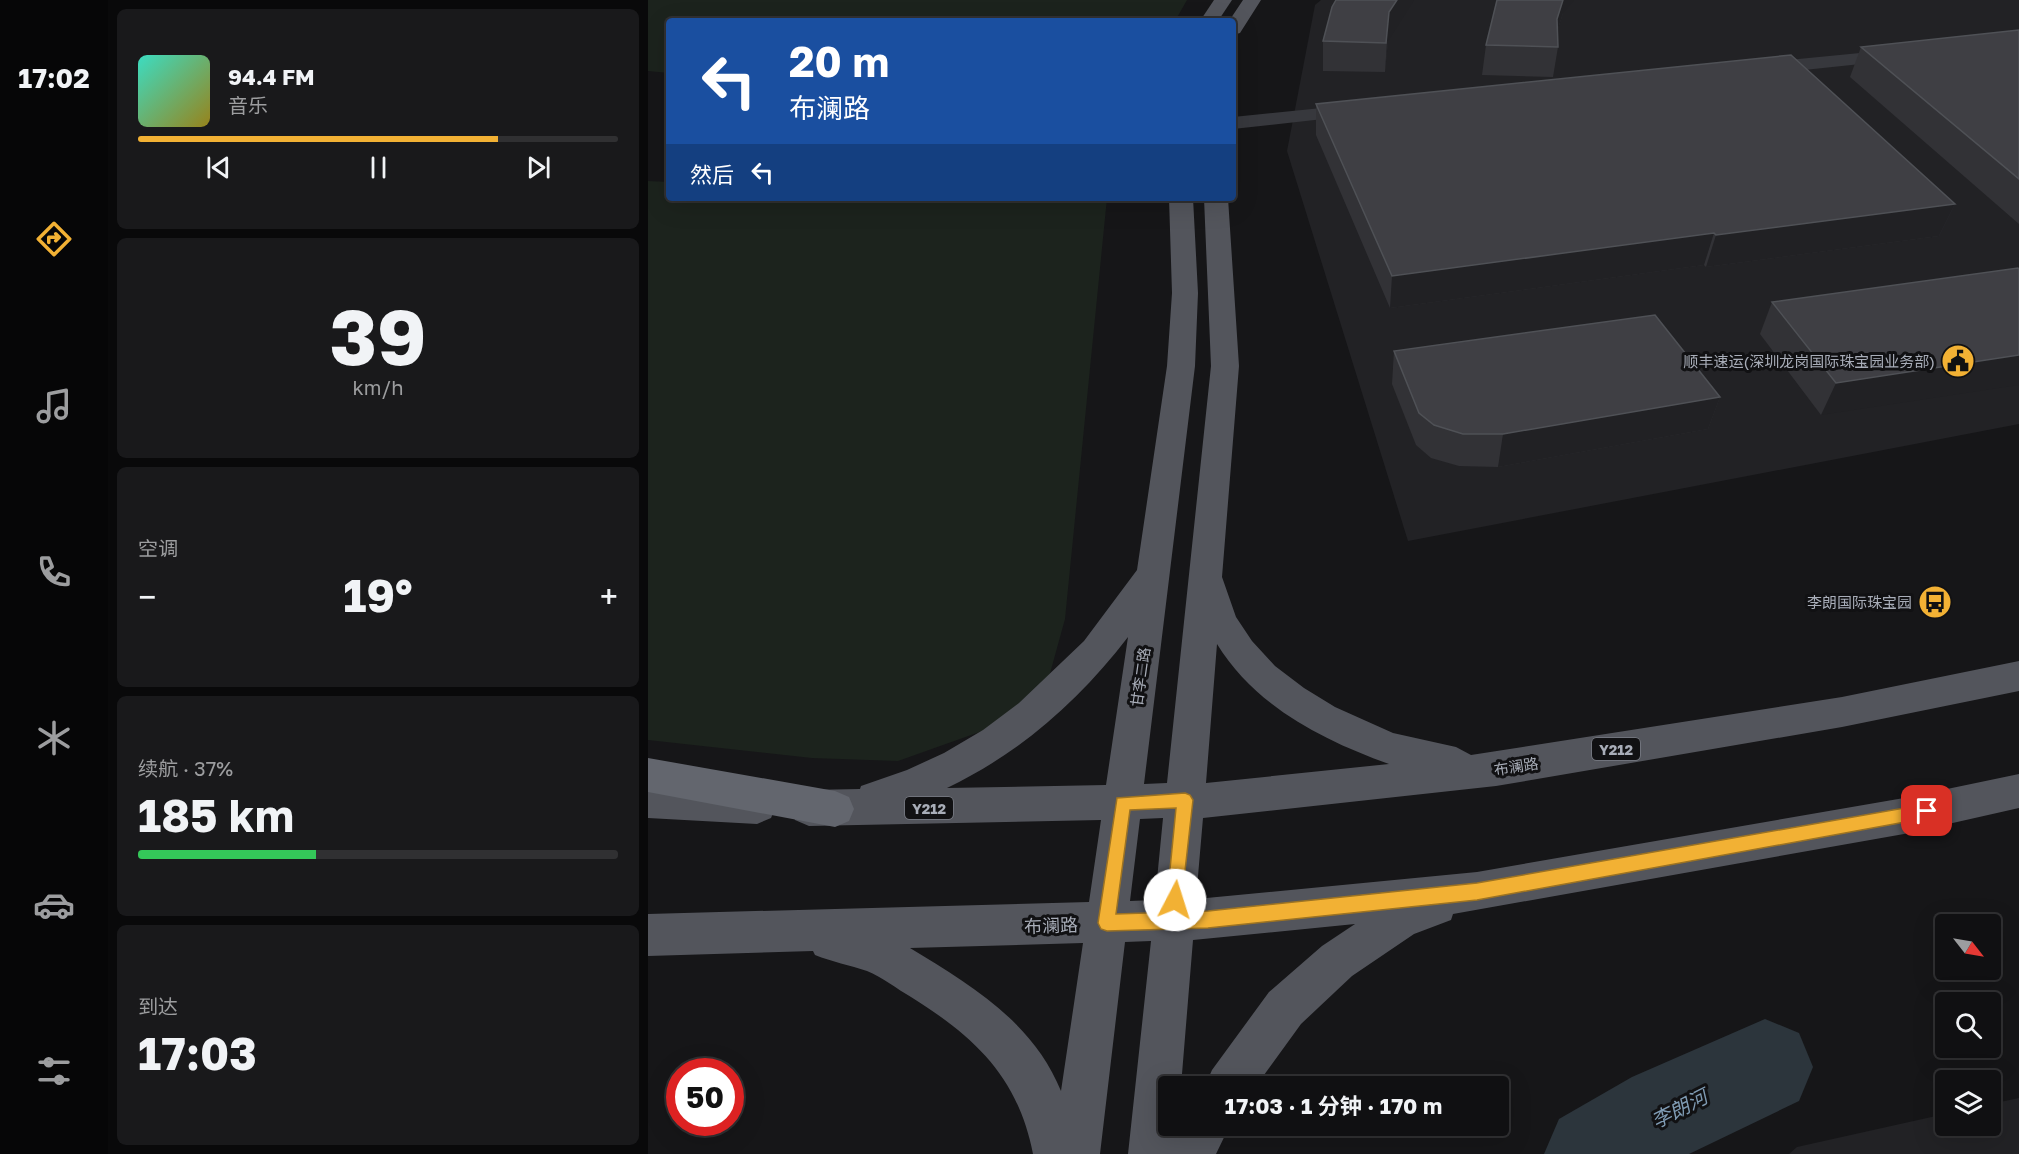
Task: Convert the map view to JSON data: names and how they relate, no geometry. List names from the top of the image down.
{
  "streets": {
    "main road": ["甘李二路", "Y212", "布澜路"]
  },
  "crossings": [
    ["甘李二路", "布澜路"]
  ],
  "water": ["李朗河"],
  "places": {
    "public building": ["顺丰速运(深圳龙岗国际珠宝园业务部)"],
    "bus stop": ["李朗国际珠宝园"]
  },
  "north": "bottom right",
  "page": {
    "tabs": "17:02",
    "turn": ["20 m", "布澜路"],
    "song": ["94.4 FM", "音乐"],
    "then": "然后",
    "tile": [
      ["39", "km/h"],
      "空调",
      ["续航 · 37%", "185 km"],
      ["到达", "17:03"]
    ],
    "heat": ["−", "19°", "+"],
    "limit": "50",
    "trip": "17:03 · 1 分钟 · 170 m"
  }
}
